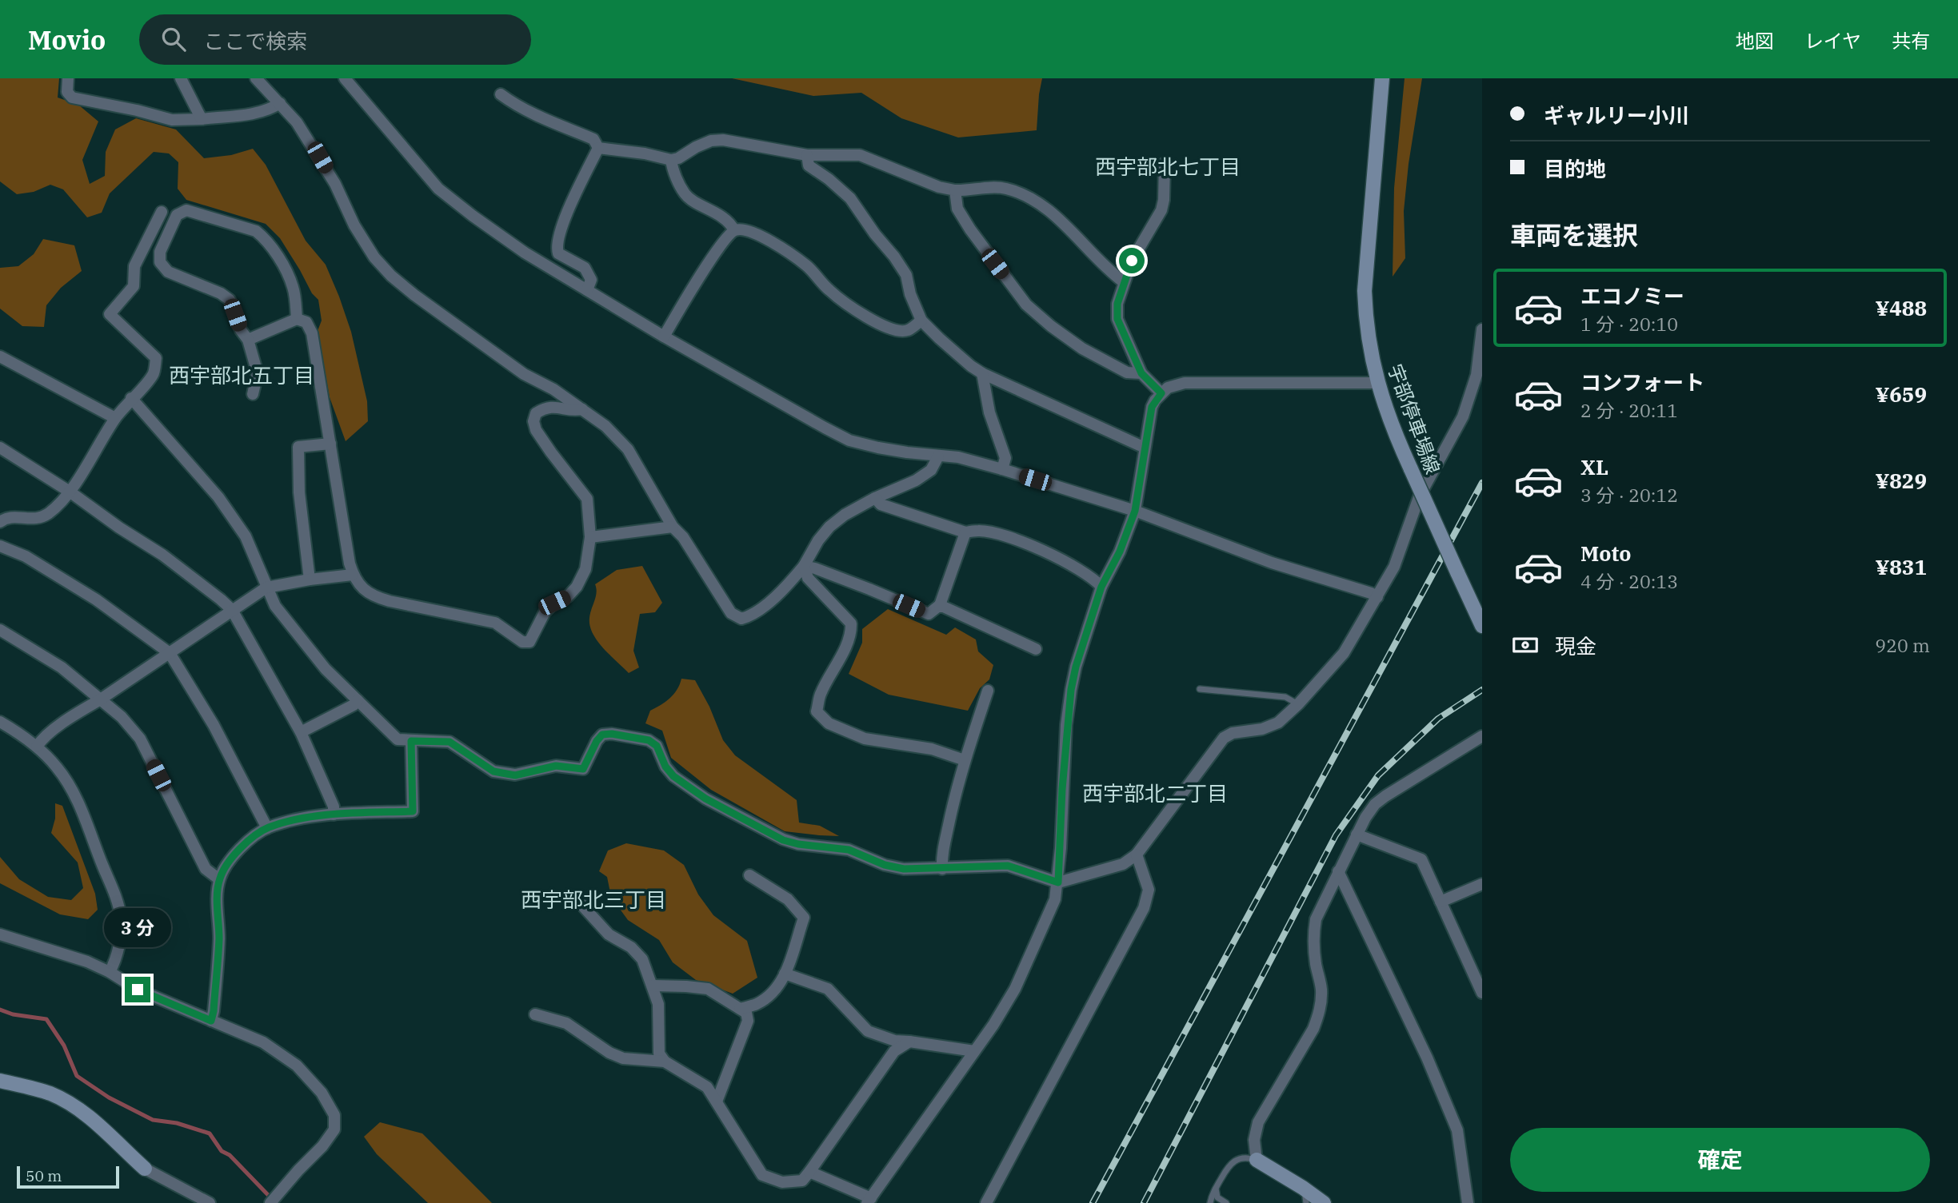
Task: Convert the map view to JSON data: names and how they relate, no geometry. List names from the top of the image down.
{
  "streets": {
    "main road": ["宇部停車場線"]
  },
  "districts": [
    "西宇部北七丁目",
    "西宇部北五丁目",
    "西宇部北二丁目",
    "西宇部北三丁目"
  ],
  "scale_bar": "50 m",
  "page": {
    "header": "Movio",
    "search": "ここで検索",
    "nav": ["地図", "レイヤ", "共有"],
    "banner": ["ギャルリー小川", "目的地"],
    "heading": "車両を選択",
    "list": [
      {
        "name": "エコノミー",
        "note": "1 分 · 20:10",
        "value": "¥488"
      },
      {
        "name": "コンフォート",
        "note": "2 分 · 20:11",
        "value": "¥659"
      },
      {
        "name": "XL",
        "note": "3 分 · 20:12",
        "value": "¥829"
      },
      {
        "name": "Moto",
        "note": "4 分 · 20:13",
        "value": "¥831"
      }
    ],
    "pay": ["現金", "920 m"],
    "bubble": "3 分",
    "buttons": "確定",
    "scale": "50 m"
  }
}
